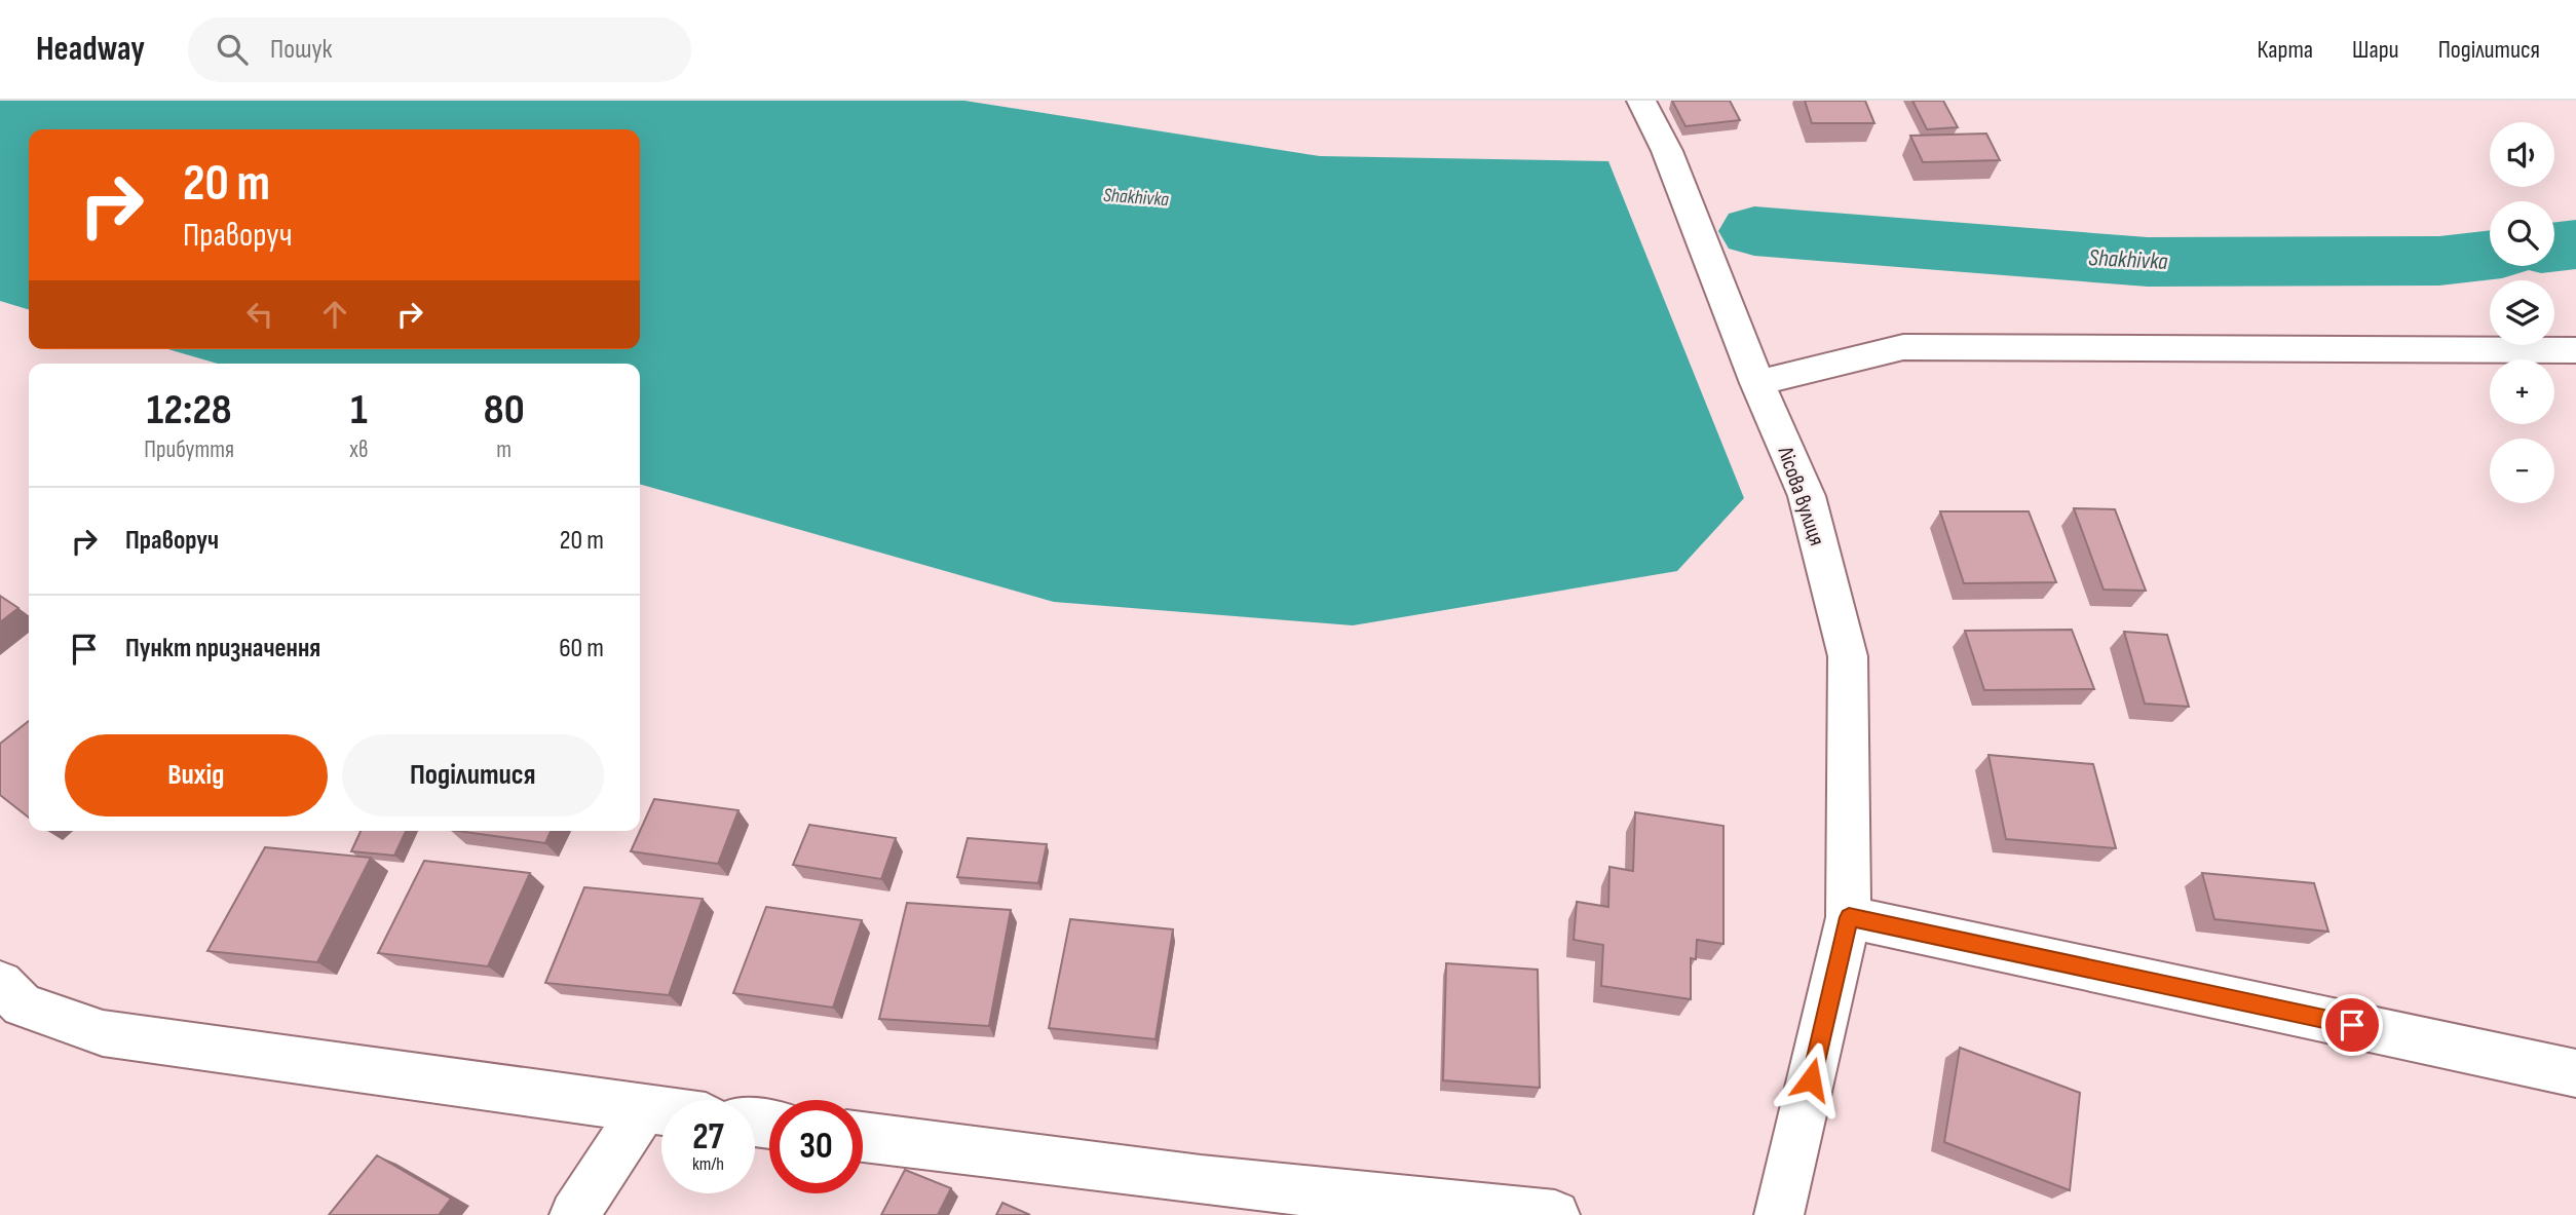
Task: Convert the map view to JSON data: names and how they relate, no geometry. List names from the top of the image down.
{
  "streets": {
    "street": ["Лісова вулиця"]
  },
  "water": ["Shakhivka"],
  "page": {
    "header": "Headway",
    "search": "Пошук",
    "nav": ["Карта", "Шари", "Поділитися"],
    "map_buttons": ["+", "−"],
    "turn": ["20 m", "Праворуч"],
    "eta": [
      "12:28",
      "Прибуття",
      "1",
      "хв",
      "80",
      "m"
    ],
    "list": [
      {
        "name": "Праворуч",
        "value": "20 m"
      },
      {
        "name": "Пункт призначення",
        "value": "60 m"
      }
    ],
    "buttons": ["Вихід", "Поділитися"],
    "speed": "27 km/h",
    "limit": "30"
  }
}
